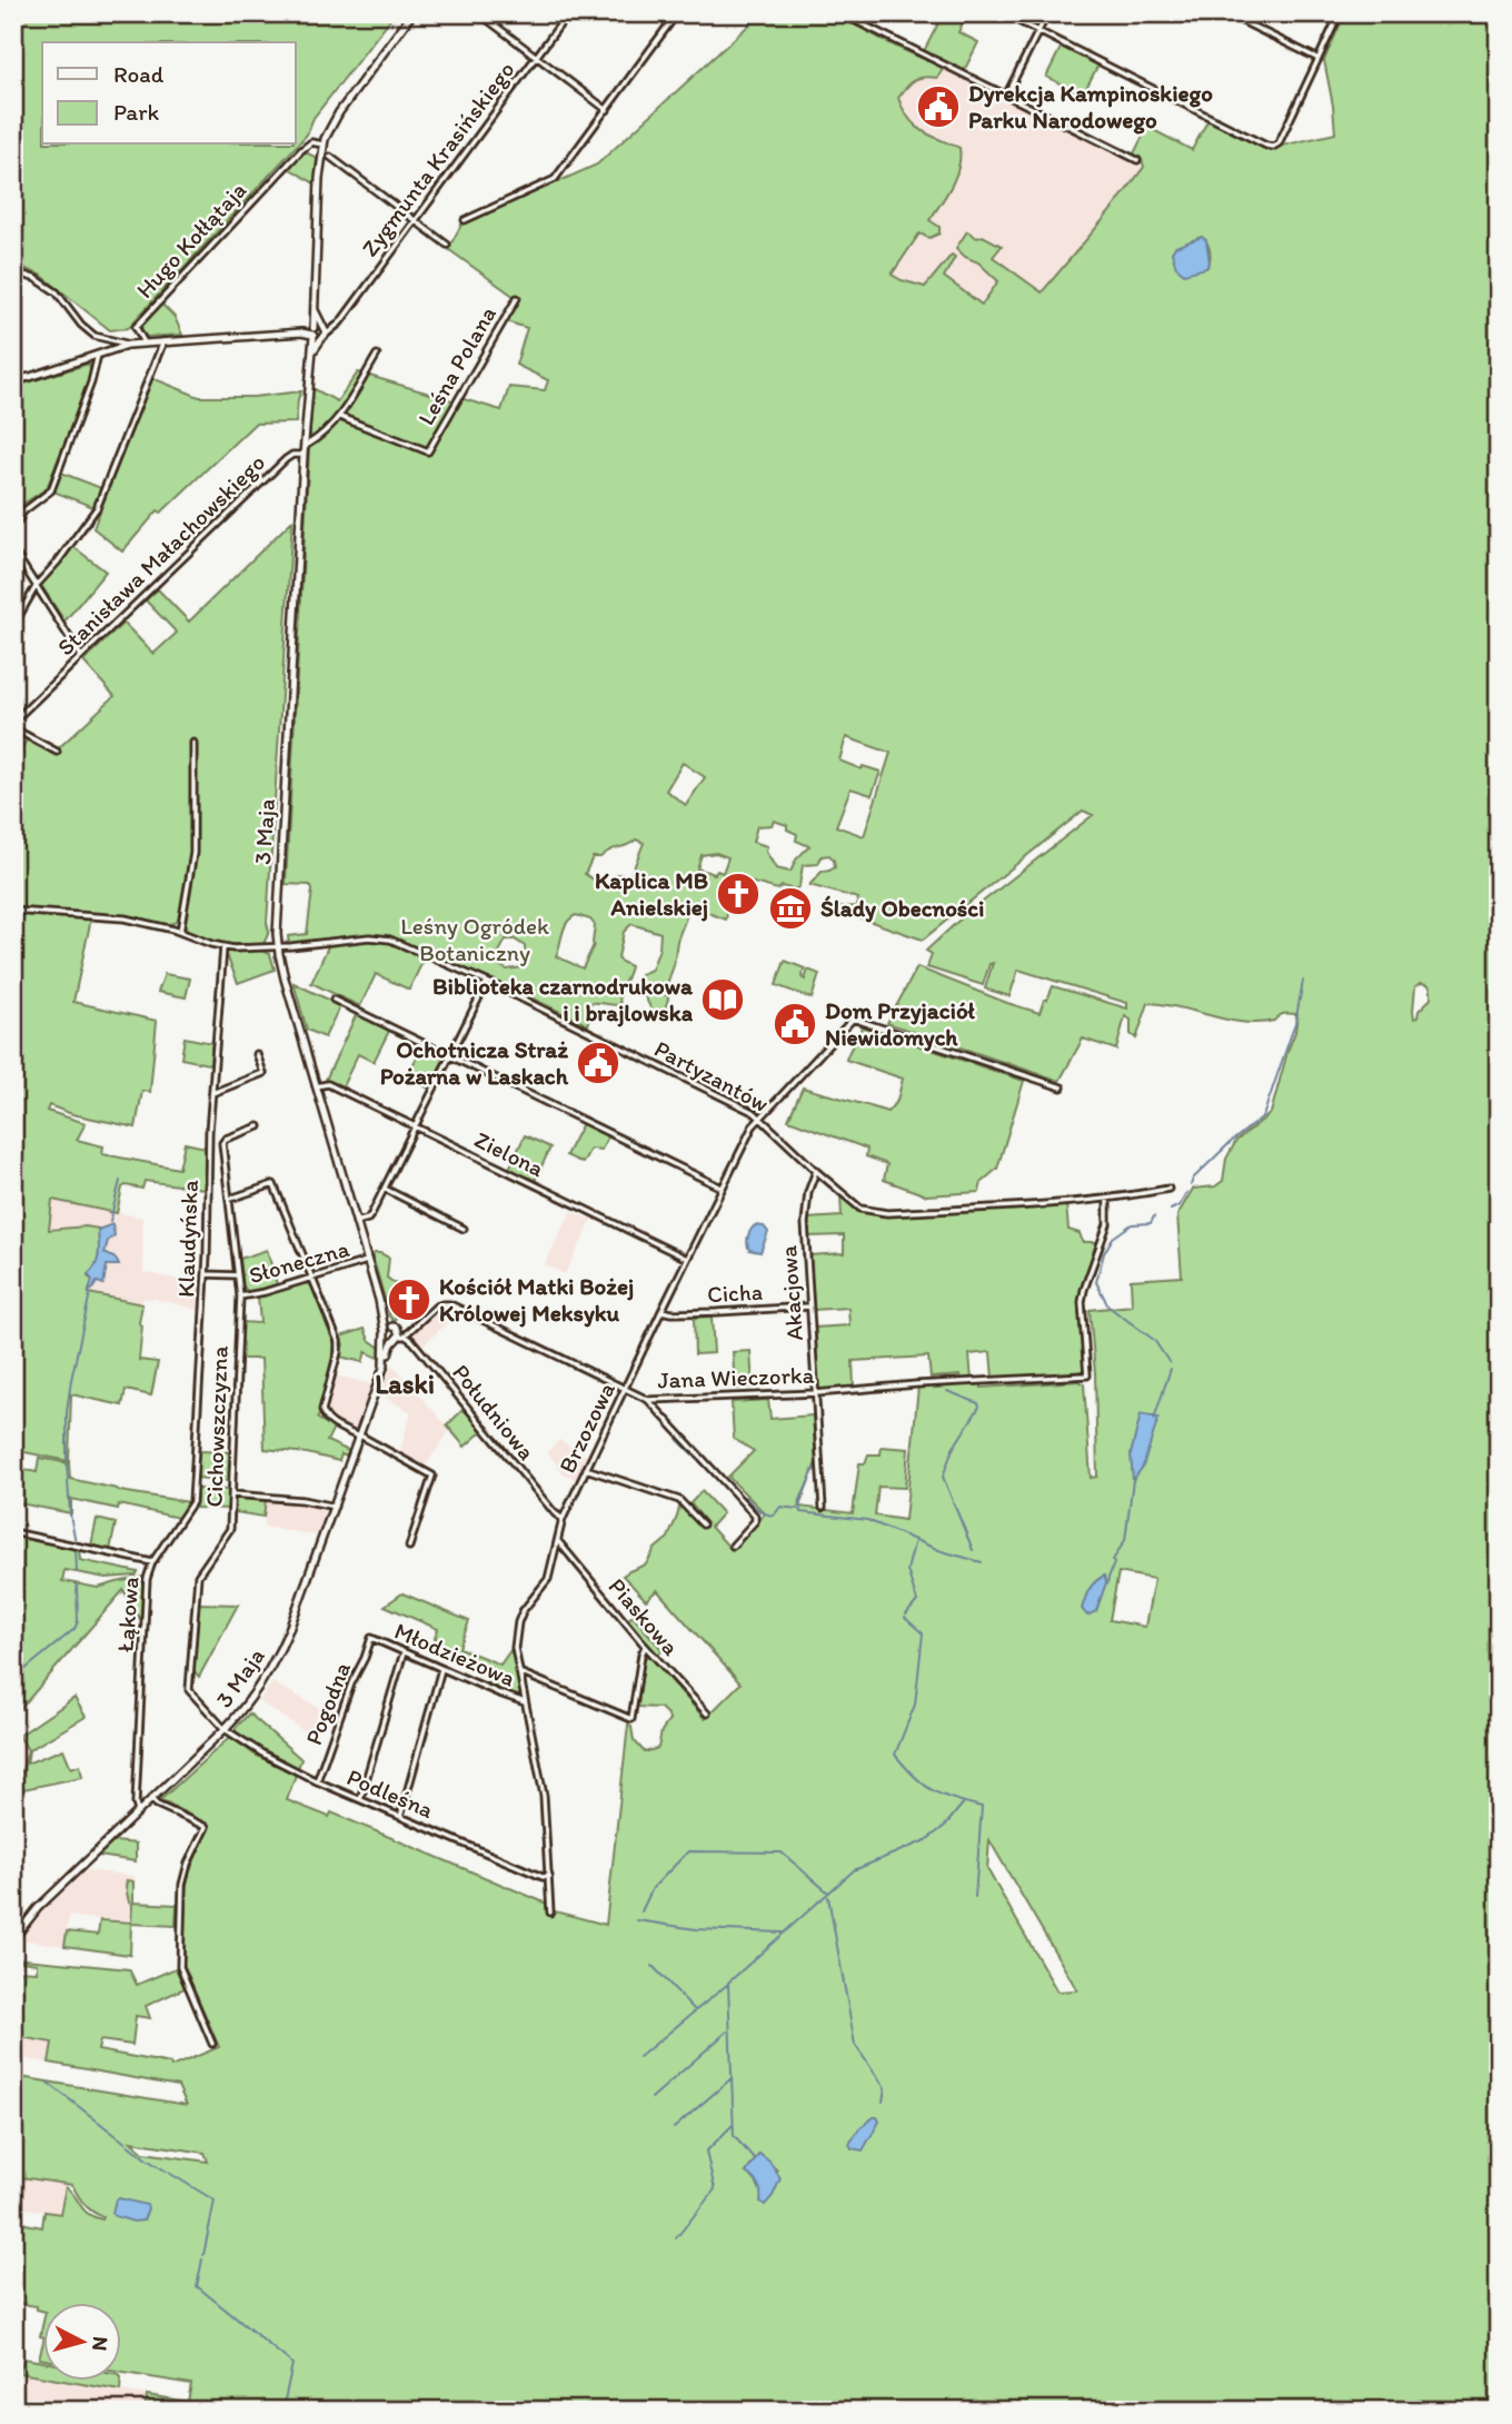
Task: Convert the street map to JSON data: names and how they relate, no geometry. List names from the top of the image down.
{
  "streets": {
    "street": [
      "Zygmunta Krasińskiego",
      "Hugo Kołłątaja",
      "Leśna Polana",
      "Stanisława Małachowskiego",
      "3 Maja",
      "Partyzantów",
      "Zielona",
      "Klaudyńska",
      "Słoneczna",
      "Cicha",
      "Akacjowa",
      "Jana Wieczorka",
      "Południowa",
      "Cichowszczyzna",
      "Brzozowa",
      "Łąkowa",
      "Piaskowa",
      "Młodzieżowa",
      "Pogodna",
      "Podleśna"
    ]
  },
  "crossings": [
    ["Zygmunta Krasińskiego", "3 Maja"],
    ["Hugo Kołłątaja", "3 Maja"],
    ["Stanisława Małachowskiego", "3 Maja"],
    ["3 Maja", "Partyzantów"],
    ["3 Maja", "Zielona"],
    ["3 Maja", "Słoneczna"],
    ["3 Maja", "Jana Wieczorka"],
    ["3 Maja", "Cichowszczyzna"],
    ["3 Maja", "Łąkowa"],
    ["3 Maja", "Podleśna"],
    ["Partyzantów", "Klaudyńska"],
    ["Partyzantów", "Akacjowa"],
    ["Partyzantów", "Jana Wieczorka"],
    ["Partyzantów", "Brzozowa"],
    ["Zielona", "Brzozowa"],
    ["Klaudyńska", "Łąkowa"],
    ["Słoneczna", "Cichowszczyzna"],
    ["Cicha", "Akacjowa"],
    ["Cicha", "Brzozowa"],
    ["Akacjowa", "Jana Wieczorka"],
    ["Jana Wieczorka", "Południowa"],
    ["Jana Wieczorka", "Brzozowa"],
    ["Południowa", "Brzozowa"],
    ["Cichowszczyzna", "Podleśna"],
    ["Brzozowa", "Piaskowa"],
    ["Brzozowa", "Młodzieżowa"],
    ["Brzozowa", "Podleśna"],
    ["Młodzieżowa", "Pogodna"],
    ["Pogodna", "Podleśna"]
  ],
  "districts": ["Laski"],
  "parks": ["Leśny Ogródek Botaniczny"],
  "places": {
    "public building": ["Dyrekcja Kampinoskiego Parku Narodowego", "Dom Przyjaciół Niewidomych", "Ochotnicza Straż Pożarna w Laskach"],
    "church": ["Kaplica MB Anielskiej", "Kościół Matki Bożej Królowej Meksyku"],
    "museum": ["Ślady Obecności"],
    "library": ["Biblioteka czarnodrukowa i i brajlowska"]
  },
  "legend": ["Road", "Park"],
  "north": "right"
}
